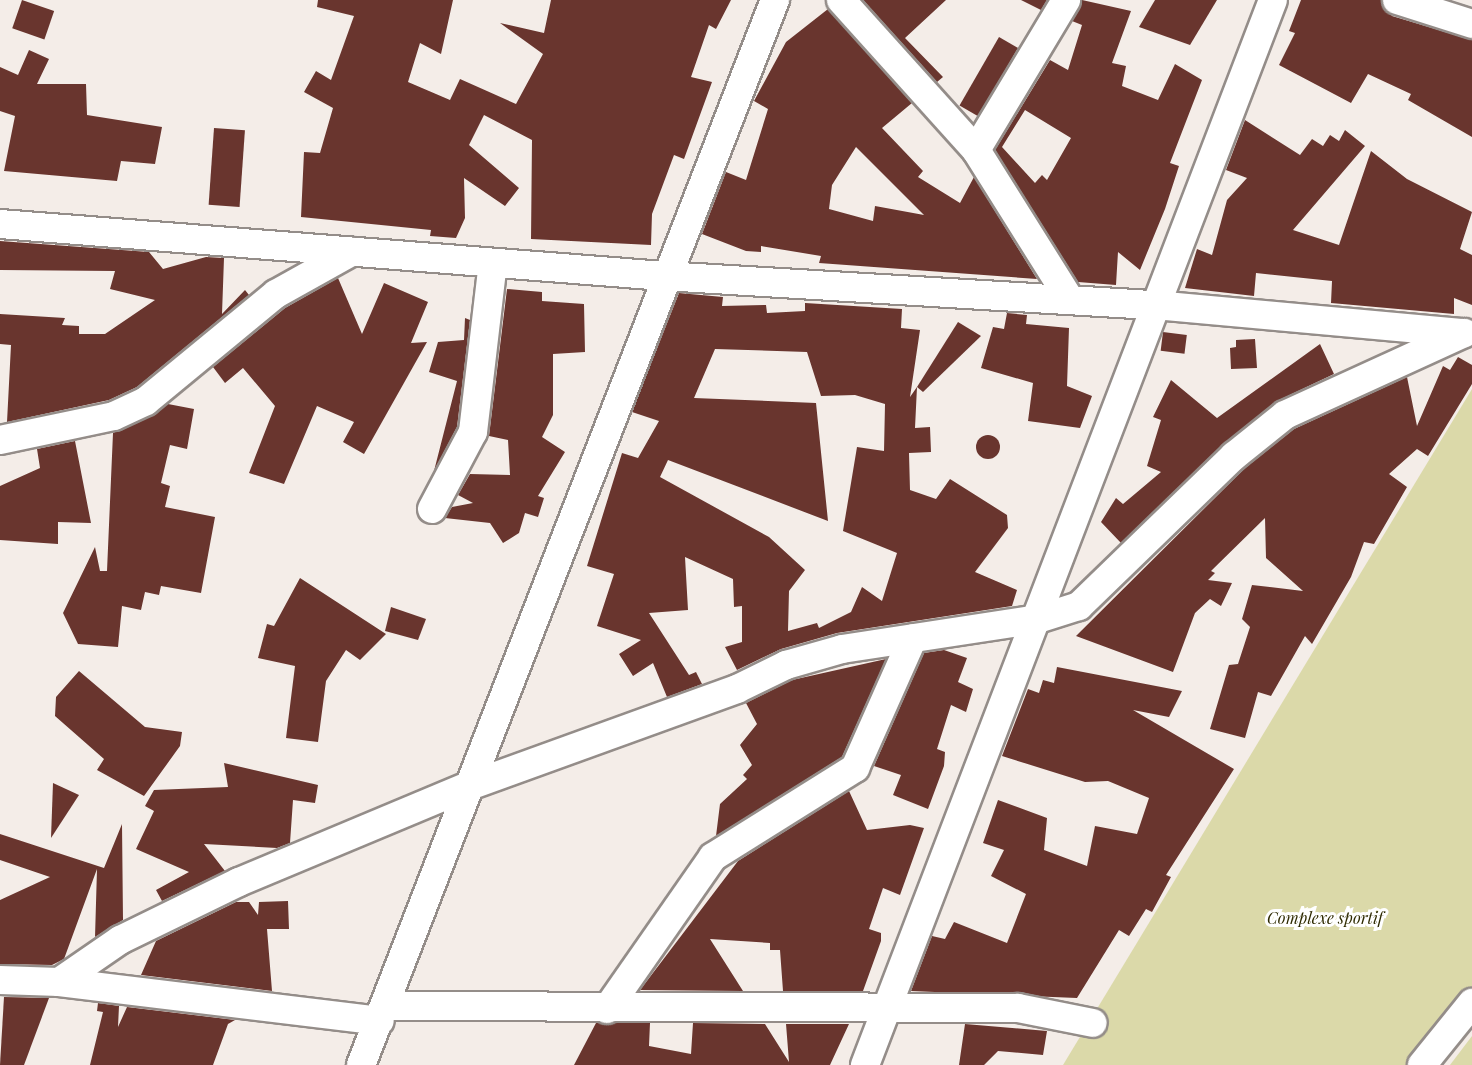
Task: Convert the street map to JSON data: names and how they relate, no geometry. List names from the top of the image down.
{
  "parks": ["Complexe sportif"]
}
